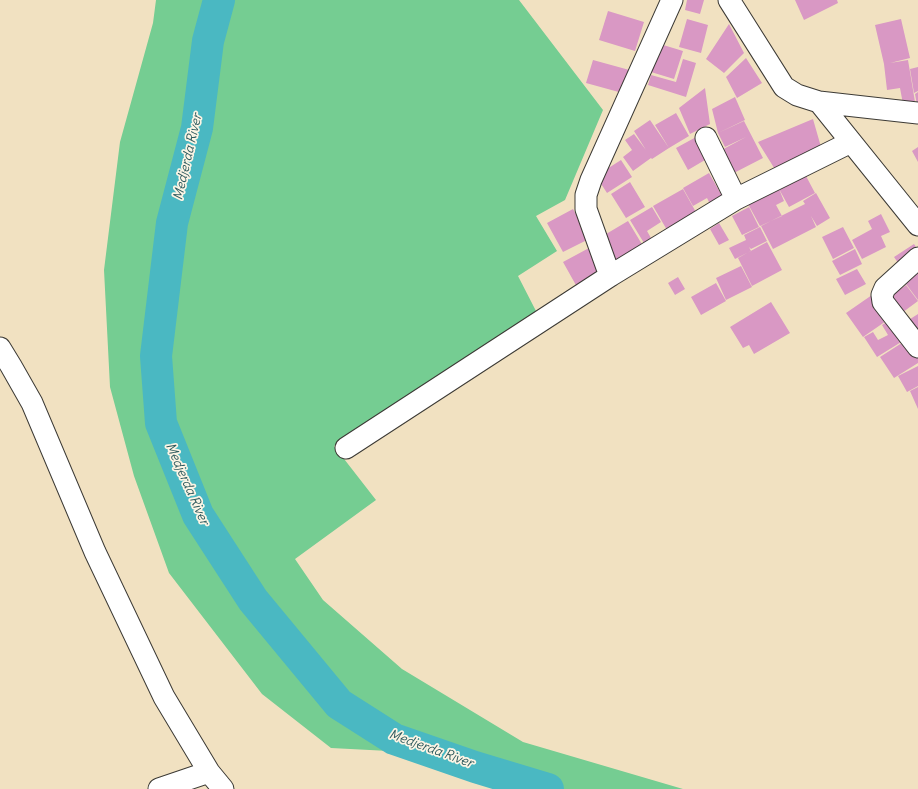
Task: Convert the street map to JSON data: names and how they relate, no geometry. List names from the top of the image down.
{
  "water": ["Medjerda River"]
}
